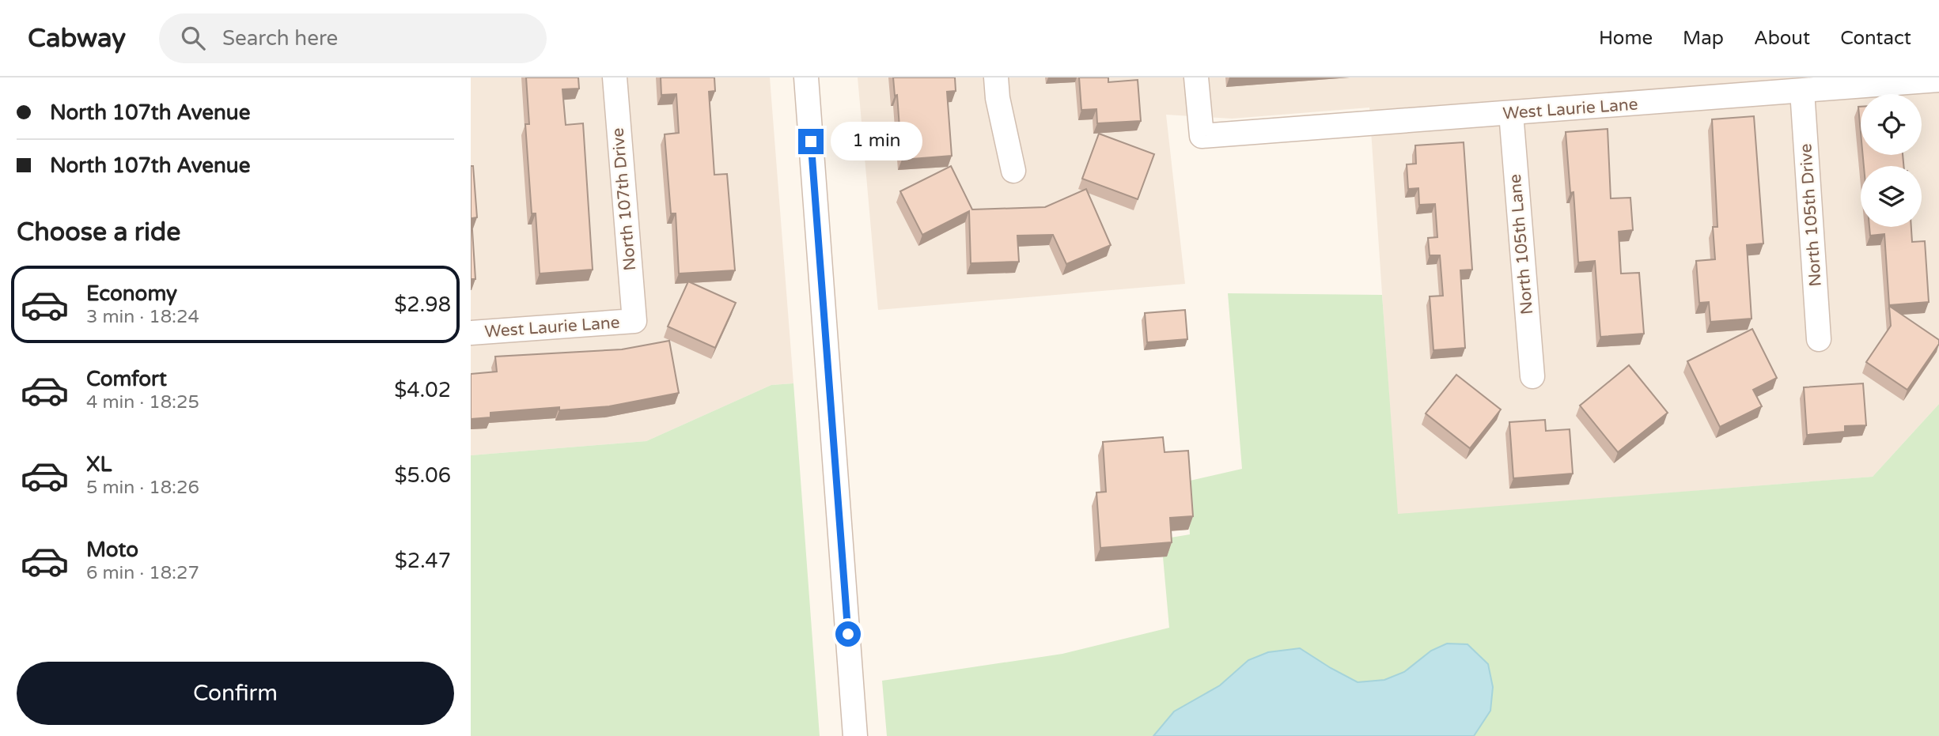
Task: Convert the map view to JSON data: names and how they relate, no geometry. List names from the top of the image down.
{
  "streets": {
    "street": [
      "West Laurie Lane",
      "North 107th Drive",
      "North 105th Drive",
      "North 105th Lane"
    ]
  },
  "crossings": [
    ["West Laurie Lane", "North 107th Drive"],
    ["West Laurie Lane", "North 105th Drive"],
    ["West Laurie Lane", "North 105th Lane"]
  ],
  "page": {
    "header": "Cabway",
    "search": "Search here",
    "nav": [
      "Home",
      "Map",
      "About",
      "Contact"
    ],
    "banner": ["North 107th Avenue", "North 107th Avenue"],
    "bubble": "1 min",
    "heading": "Choose a ride",
    "list": [
      {
        "name": "Economy",
        "note": "3 min · 18:24",
        "value": "$2.98"
      },
      {
        "name": "Comfort",
        "note": "4 min · 18:25",
        "value": "$4.02"
      },
      {
        "name": "XL",
        "note": "5 min · 18:26",
        "value": "$5.06"
      },
      {
        "name": "Moto",
        "note": "6 min · 18:27",
        "value": "$2.47"
      }
    ],
    "buttons": "Confirm"
  }
}
